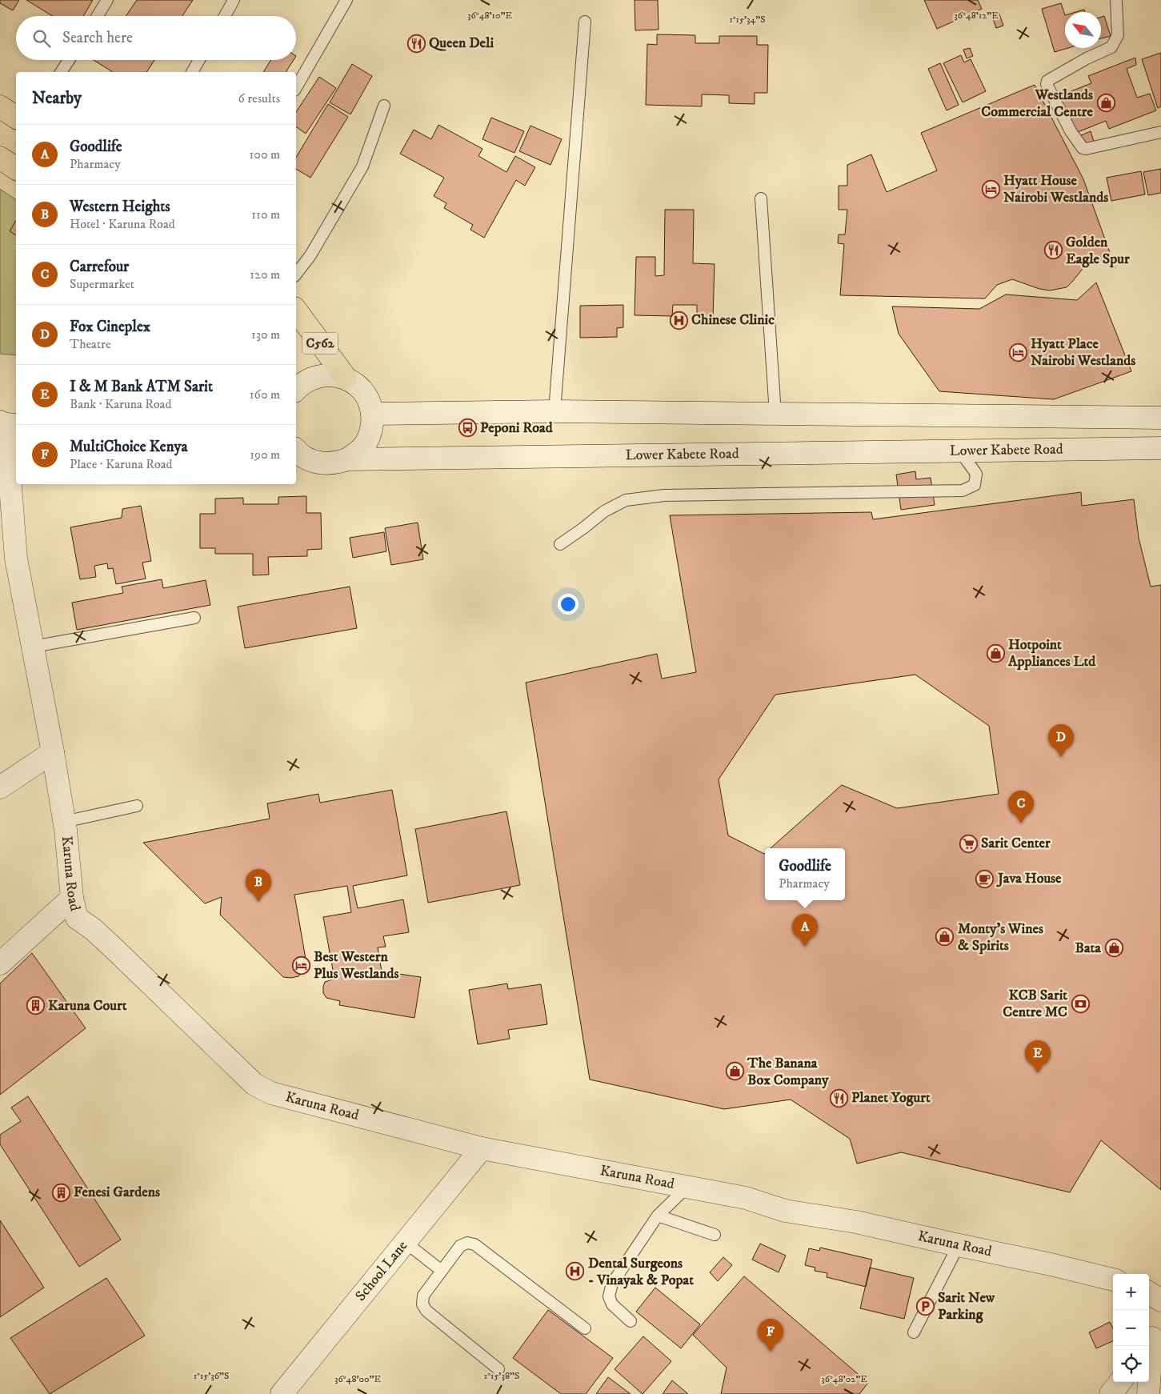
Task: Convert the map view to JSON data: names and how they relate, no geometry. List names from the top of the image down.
{
  "streets": {
    "main road": ["C562"],
    "street": ["Lower Kabete Road", "Karuna Road", "School Lane"]
  },
  "crossings": [
    ["C562", "Lower Kabete Road"],
    ["Karuna Road", "School Lane"]
  ],
  "places": {
    "restaurant": ["Queen Deli", "Golden Eagle Spur", "Planet Yogurt"],
    "shop": [
      "Westlands Commercial Centre",
      "Hotpoint Appliances Ltd",
      "Monty's Wines & Spirits",
      "Bata",
      "The Banana Box Company"
    ],
    "hotel": ["Hyatt House Nairobi Westlands", "Hyatt Place Nairobi Westlands", "Best Western Plus Westlands"],
    "hospital": ["Chinese Clinic", "Dental Surgeons - Vinayak & Popat"],
    "bus stop": ["Peponi Road"],
    "supermarket": ["Sarit Center"],
    "cafe": ["Java House"],
    "bank": ["KCB Sarit Centre MC"],
    "building": ["Karuna Court", "Fenesi Gardens"],
    "parking": ["Sarit New Parking"]
  },
  "north": "top left",
  "page": {
    "search": "Search here",
    "heading": ["Nearby", "6 results"],
    "list": [
      {
        "mark": "A",
        "name": "Goodlife",
        "note": "Pharmacy",
        "value": "100 m"
      },
      {
        "mark": "B",
        "name": "Western Heights",
        "note": "Hotel · Karuna Road",
        "value": "110 m"
      },
      {
        "mark": "C",
        "name": "Carrefour",
        "note": "Supermarket",
        "value": "120 m"
      },
      {
        "mark": "D",
        "name": "Fox Cineplex",
        "note": "Theatre",
        "value": "130 m"
      },
      {
        "mark": "E",
        "name": "I & M Bank ATM Sarit",
        "note": "Bank · Karuna Road",
        "value": "160 m"
      },
      {
        "mark": "F",
        "name": "MultiChoice Kenya",
        "note": "Place · Karuna Road",
        "value": "190 m"
      }
    ],
    "pins": [
      "D",
      "C",
      "B",
      "A",
      "E",
      "F"
    ],
    "popup": ["Goodlife", "Pharmacy"],
    "map_buttons": ["+", "−"]
  },
  "coordinates": [
    "36°48'10\"E",
    "36°48'12\"E",
    "1°15'34\"S",
    "1°15'36\"S",
    "1°15'38\"S",
    "36°48'00\"E",
    "36°48'02\"E"
  ]
}
